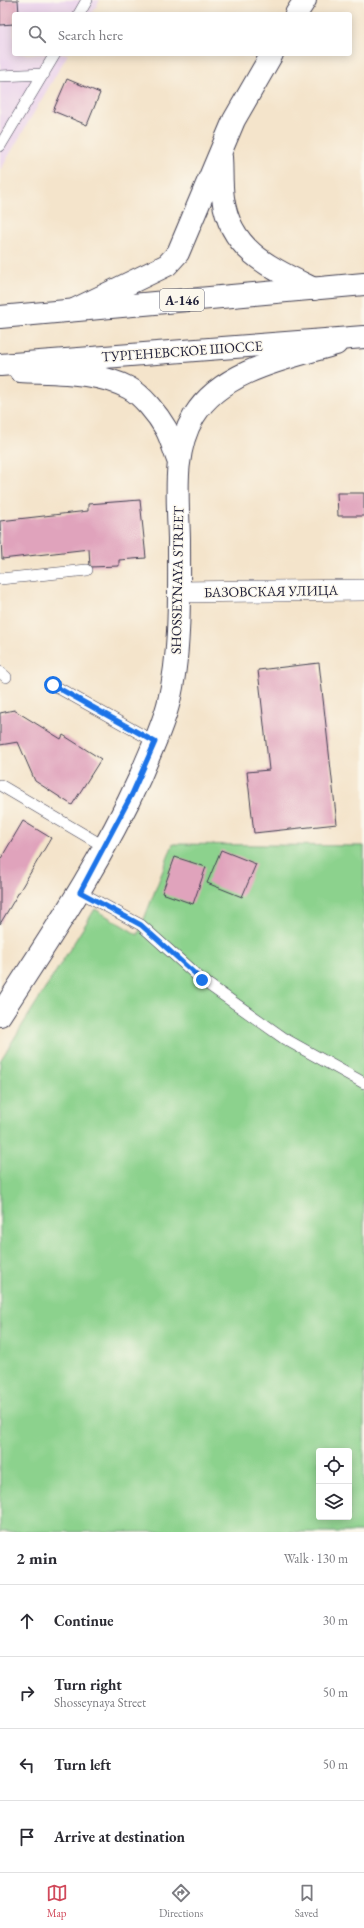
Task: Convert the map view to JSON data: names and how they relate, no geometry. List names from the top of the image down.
{
  "streets": {
    "main road": ["А-146", "ТУРГЕНЕВСКОЕ ШОССЕ", "SHOSSEYNAYA STREET"],
    "street": ["БАЗОВСКАЯ УЛИЦА"]
  },
  "crossings": [
    ["SHOSSEYNAYA STREET", "БАЗОВСКАЯ УЛИЦА"]
  ],
  "page": {
    "search": "Search here",
    "heading": ["2 min", "Walk · 130 m"],
    "list": [
      ["Continue", "30 m"],
      ["Turn right", "Shosseynaya Street", "50 m"],
      ["Turn left", "50 m"],
      "Arrive at destination"
    ],
    "nav": ["Map", "Directions", "Saved"]
  }
}
